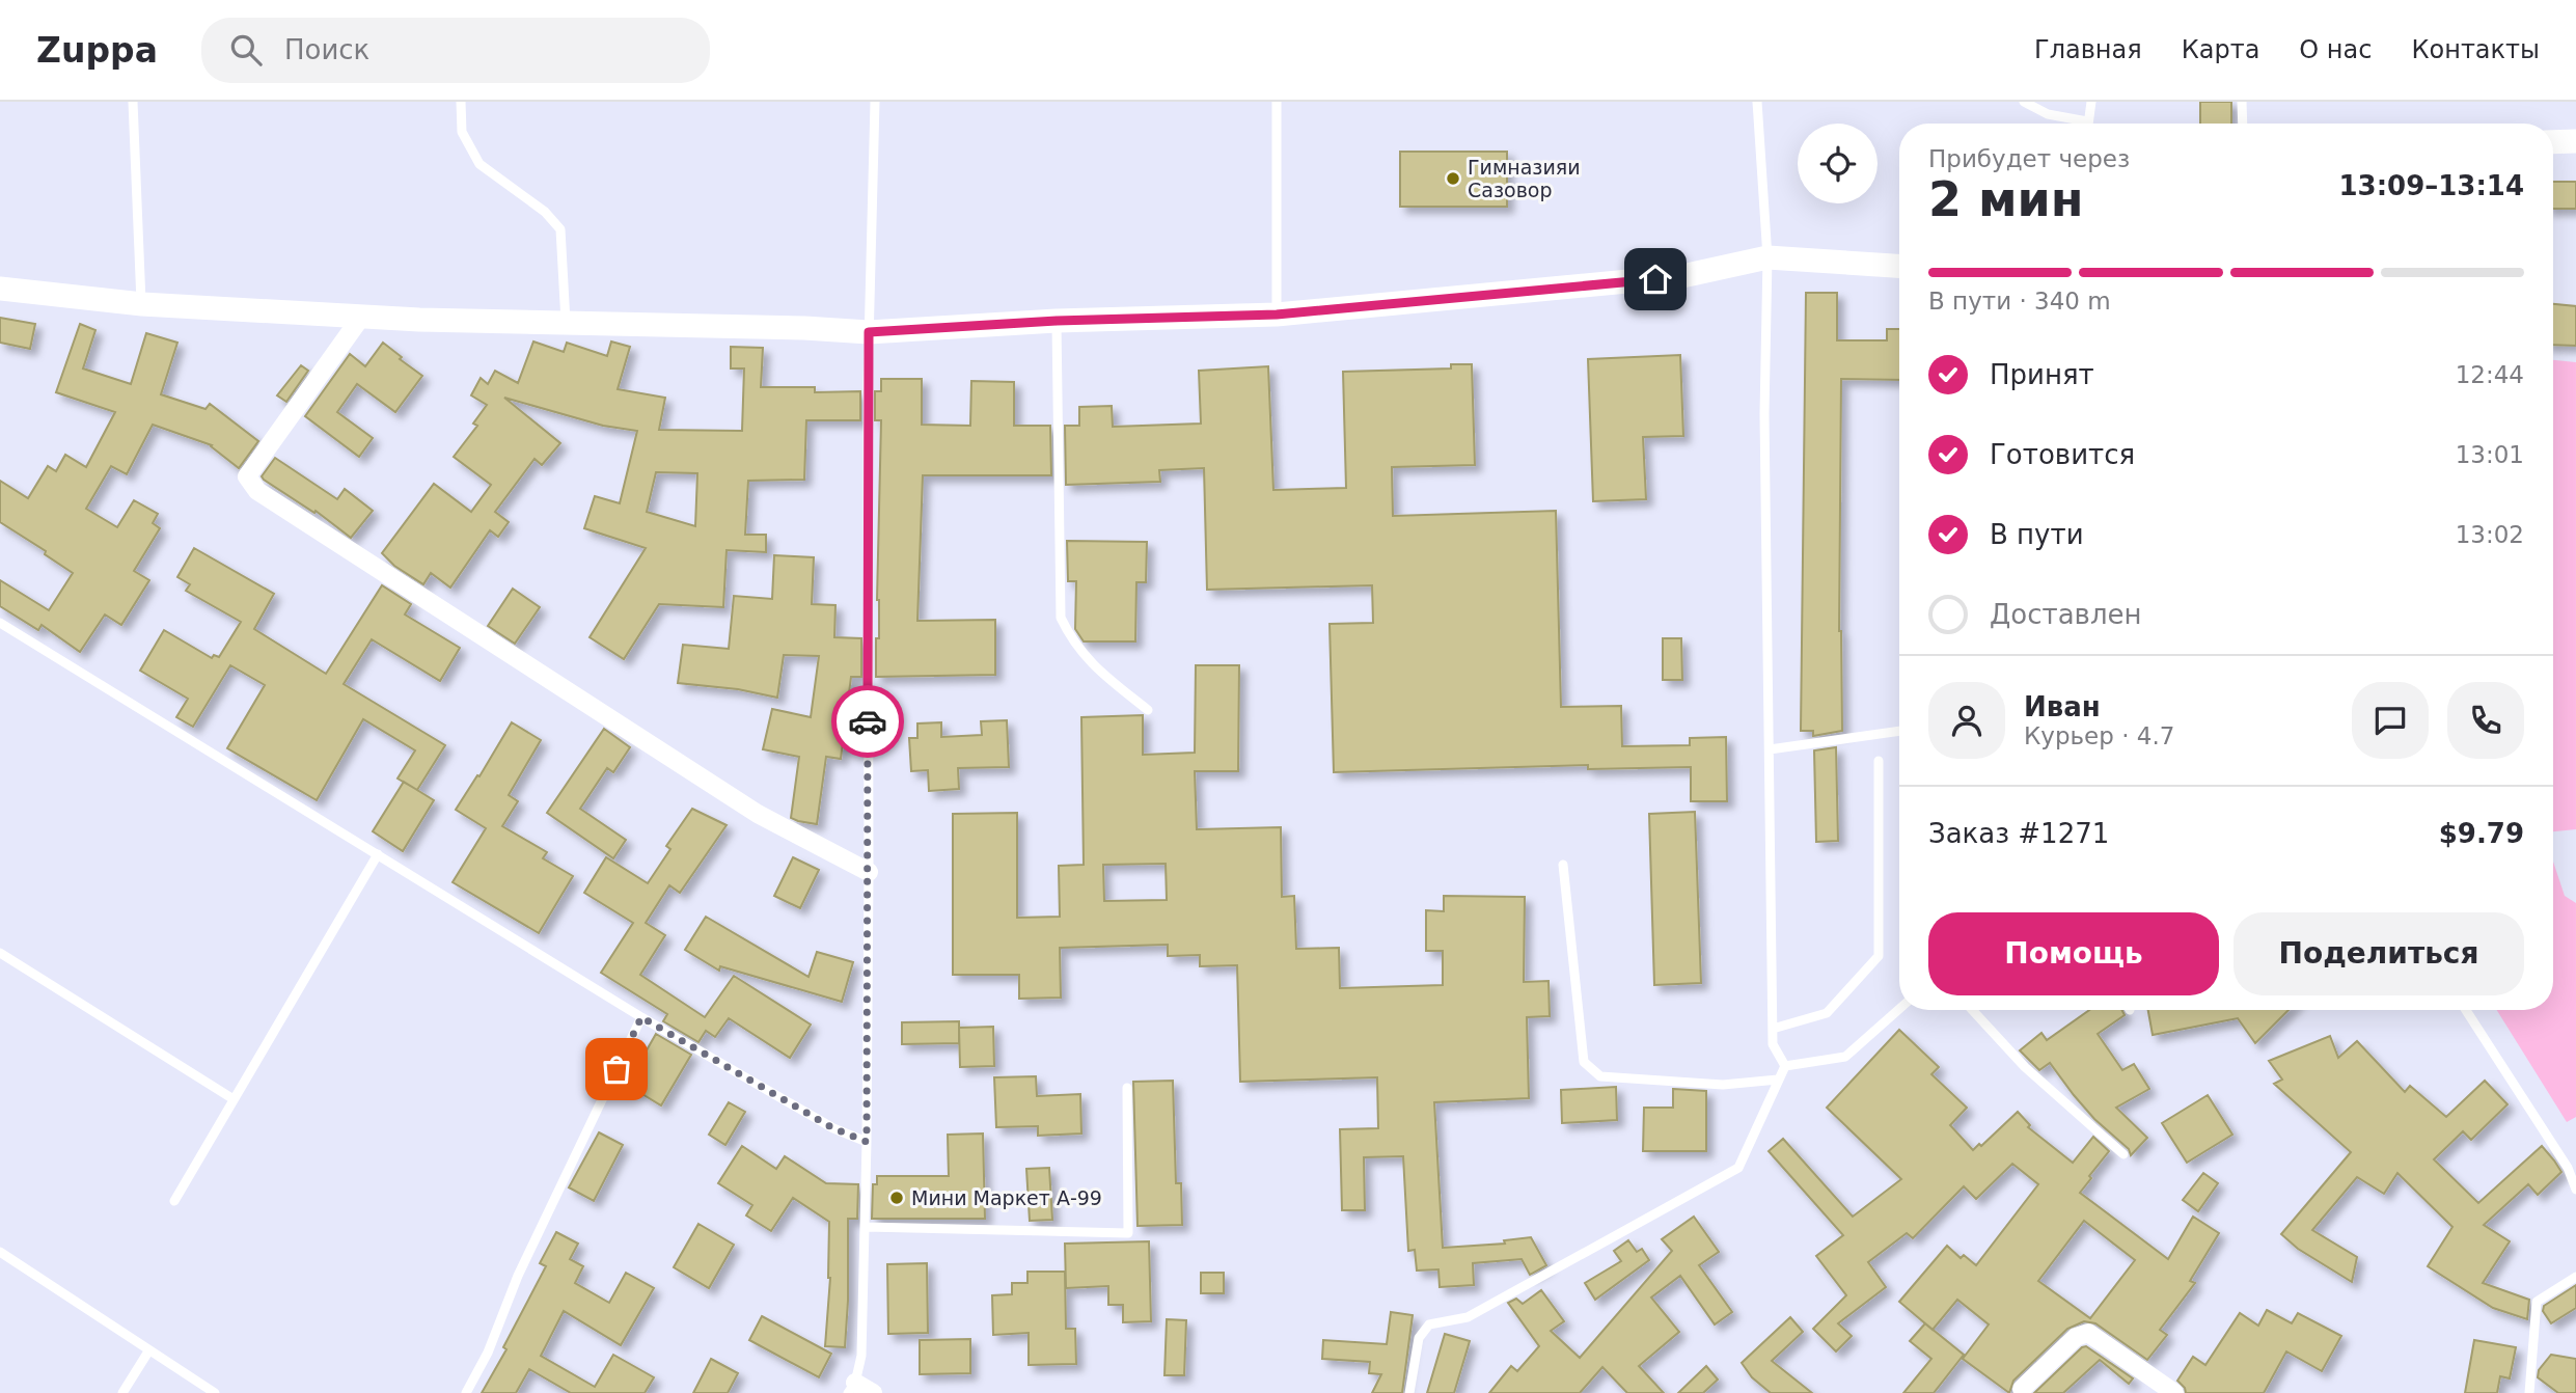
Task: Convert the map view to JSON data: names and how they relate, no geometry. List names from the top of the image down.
{
  "places": ["Гимназияи Сазовор", "Мини Маркет А-99"],
  "page": {
    "header": "Zuppa",
    "search": "Поиск",
    "nav": [
      "Главная",
      "Карта",
      "О нас",
      "Контакты"
    ],
    "heading": ["2 мин", "Прибудет через", "13:09–13:14"],
    "panel": [
      "Иван",
      "Курьер · 4.7",
      "Заказ #1271",
      "$9.79"
    ],
    "bar": "В пути · 340 m",
    "list": [
      ["Принят", "12:44"],
      ["Готовится", "13:01"],
      ["В пути", "13:02"],
      "Доставлен"
    ],
    "buttons": ["Помощь", "Поделиться"]
  }
}
